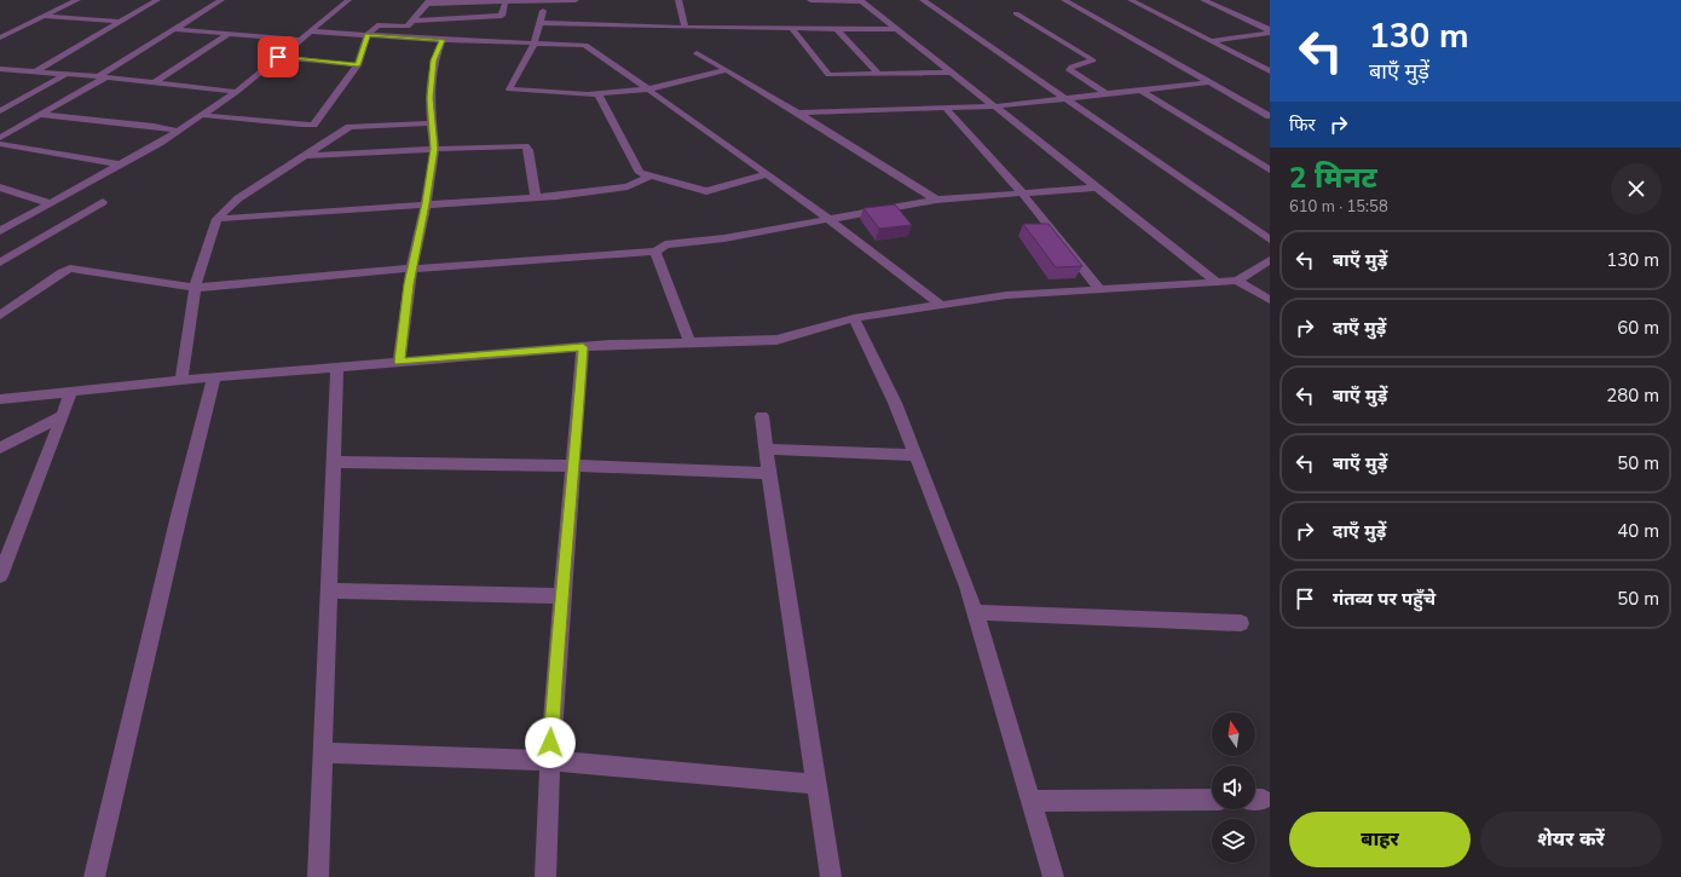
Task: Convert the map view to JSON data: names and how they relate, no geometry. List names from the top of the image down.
{
  "north": "top",
  "page": {
    "turn": ["130 m", "बाएँ मुड़ें"],
    "then": "फिर",
    "heading": ["2 मिनट", "610 m · 15:58"],
    "list": [
      {
        "name": "बाएँ मुड़ें",
        "value": "130 m"
      },
      {
        "name": "दाएँ मुड़ें",
        "value": "60 m"
      },
      {
        "name": "बाएँ मुड़ें",
        "value": "280 m"
      },
      {
        "name": "बाएँ मुड़ें",
        "value": "50 m"
      },
      {
        "name": "दाएँ मुड़ें",
        "value": "40 m"
      },
      {
        "name": "गंतव्य पर पहुँचे",
        "value": "50 m"
      }
    ],
    "buttons": ["बाहर", "शेयर करें"]
  }
}
